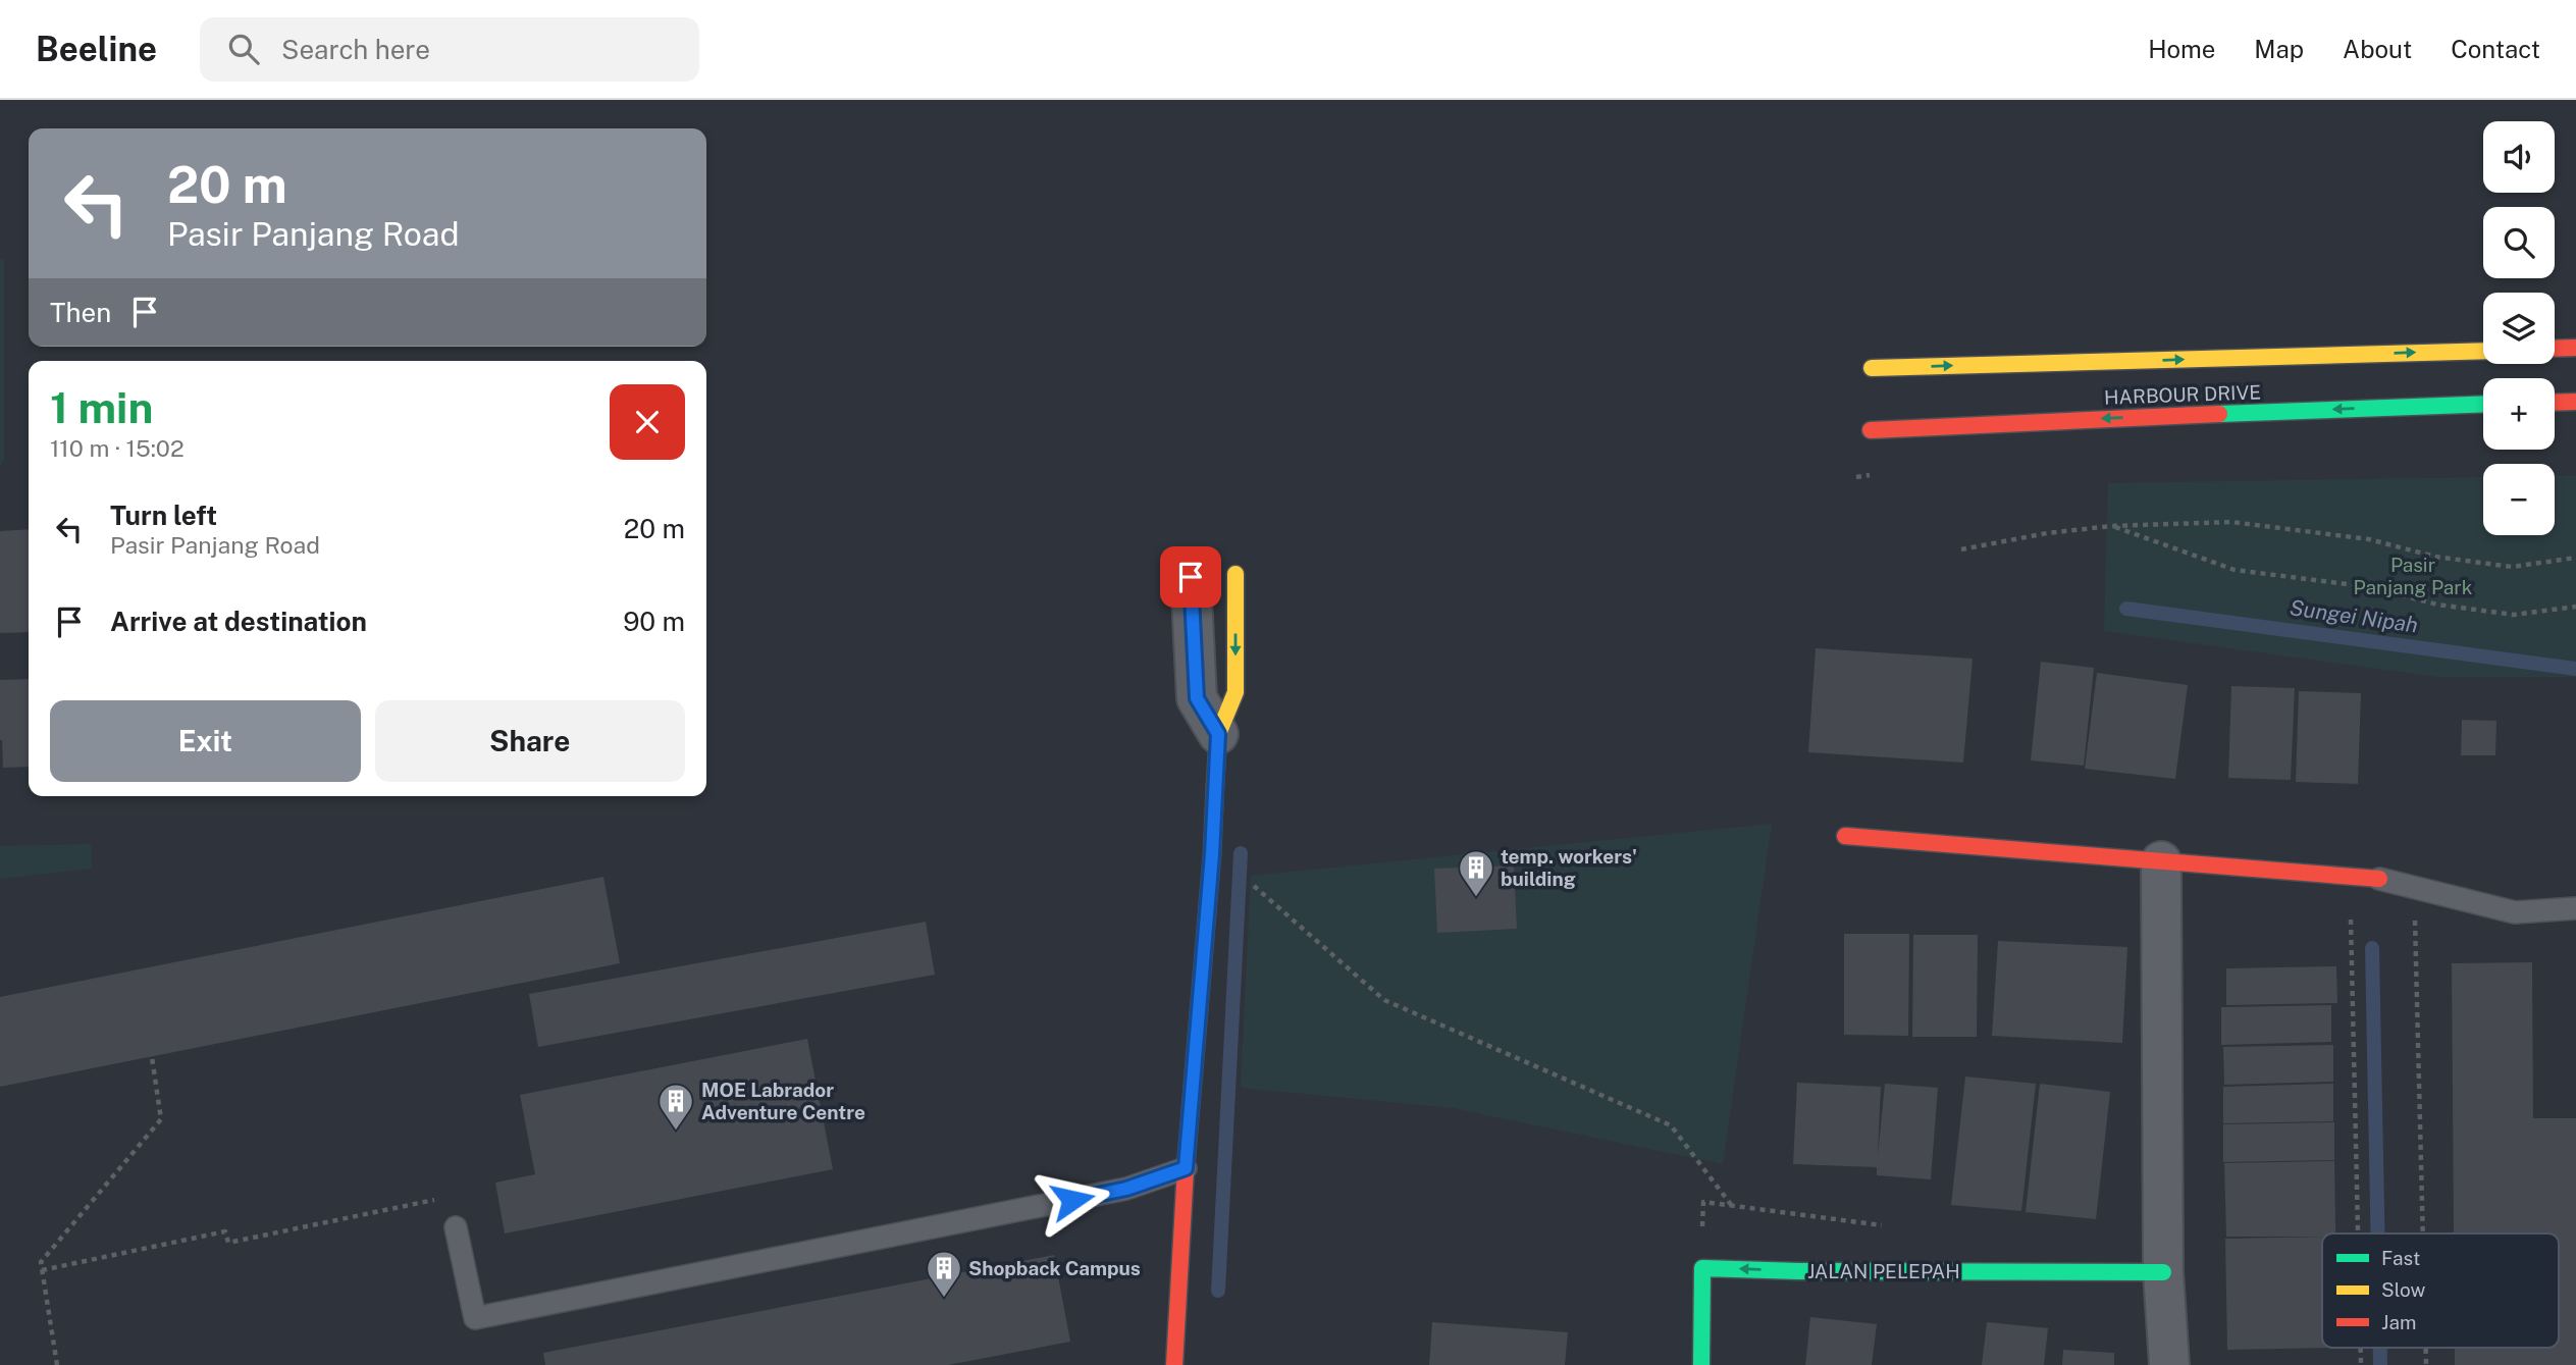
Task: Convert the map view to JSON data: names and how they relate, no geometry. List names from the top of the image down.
{
  "streets": {
    "street": ["HARBOUR DRIVE", "JALAN PELEPAH"]
  },
  "one_way": ["JALAN PELEPAH"],
  "water": ["Sungei Nipah"],
  "parks": ["Pasir Panjang Park"],
  "places": {
    "building": ["temp. workers' building", "MOE Labrador Adventure Centre", "Shopback Campus"]
  },
  "legend": ["Fast", "Slow", "Jam"],
  "page": {
    "header": "Beeline",
    "search": "Search here",
    "nav": [
      "Home",
      "Map",
      "About",
      "Contact"
    ],
    "map_buttons": ["+", "−"],
    "turn": ["20 m", "Pasir Panjang Road"],
    "then": "Then",
    "heading": ["1 min", "110 m · 15:02"],
    "list": [
      {
        "name": "Turn left",
        "note": "Pasir Panjang Road",
        "value": "20 m"
      },
      {
        "name": "Arrive at destination",
        "value": "90 m"
      }
    ],
    "buttons": ["Exit", "Share"]
  }
}
